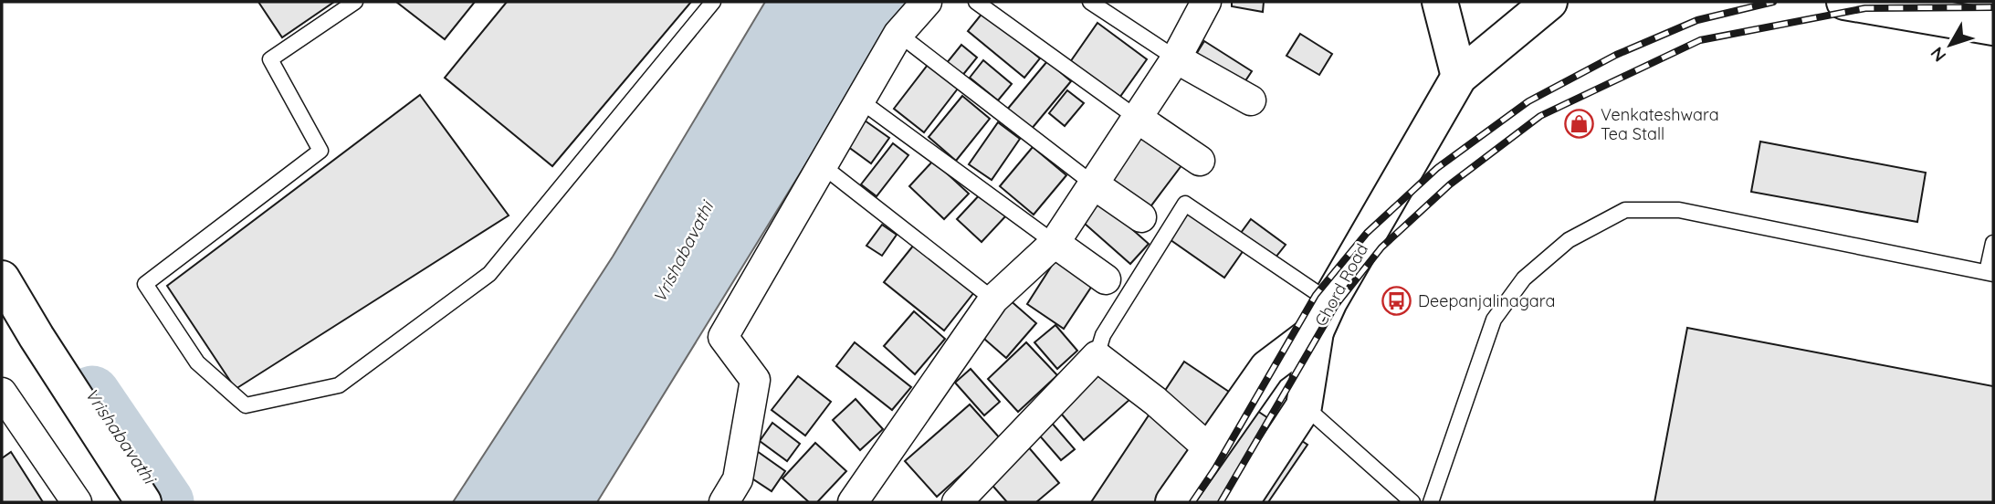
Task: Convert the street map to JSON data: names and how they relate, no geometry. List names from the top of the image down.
{
  "streets": {
    "main road": ["Chord Road"]
  },
  "water": ["Vrishabavathi"],
  "places": {
    "shop": ["Venkateshwara Tea Stall"],
    "bus stop": ["Deepanjalinagara"]
  },
  "north": "bottom left"
}
